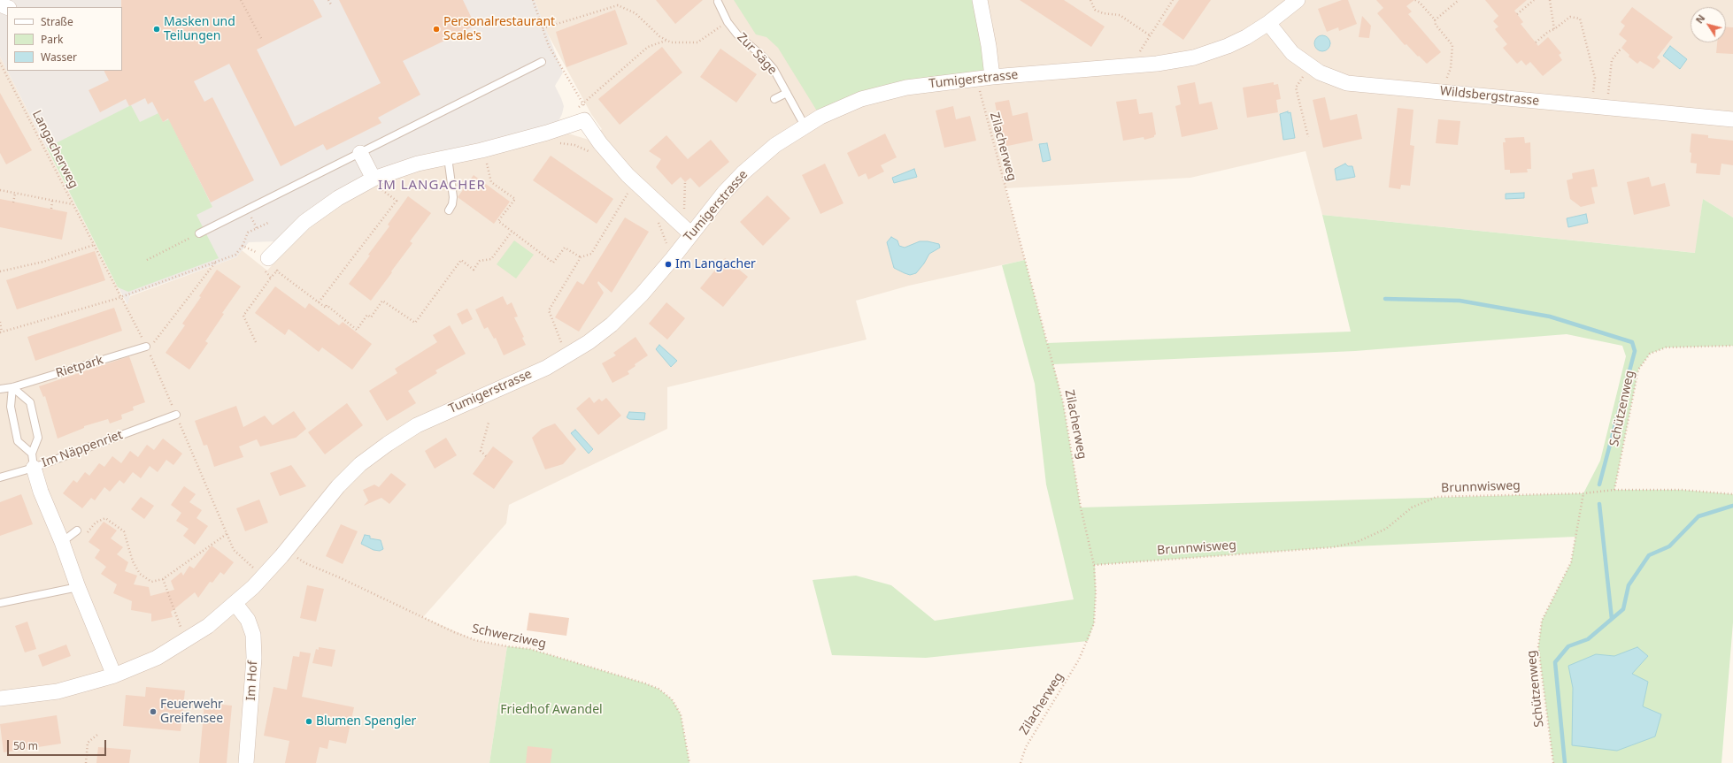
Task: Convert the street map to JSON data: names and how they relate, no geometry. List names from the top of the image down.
{
  "streets": {
    "street": [
      "Tumigerstrasse",
      "Wildsbergstrasse",
      "Im Näppenriet",
      "Im Hof"
    ],
    "lane": ["Zur Säge", "Rietpark"],
    "path": [
      "Zilacherweg",
      "Langacherweg",
      "Schützenweg",
      "Brunnwisweg",
      "Schwerziweg"
    ]
  },
  "crossings": [
    ["Zur Säge", "Tumigerstrasse"],
    ["Tumigerstrasse", "Wildsbergstrasse"],
    ["Tumigerstrasse", "Zilacherweg"],
    ["Tumigerstrasse", "Im Näppenriet"],
    ["Tumigerstrasse", "Schwerziweg"],
    ["Tumigerstrasse", "Im Hof"],
    ["Zilacherweg", "Brunnwisweg"],
    ["Schützenweg", "Brunnwisweg"]
  ],
  "districts": ["IM LANGACHER"],
  "parks": ["Friedhof Awandel"],
  "places": [
    "Masken und Teilungen",
    "Personalrestaurant Scale's",
    "Im Langacher",
    "Feuerwehr Greifensee",
    "Blumen Spengler"
  ],
  "legend": ["Straße", "Park", "Wasser"],
  "scale_bar": "50 m",
  "north": "top left"
}
